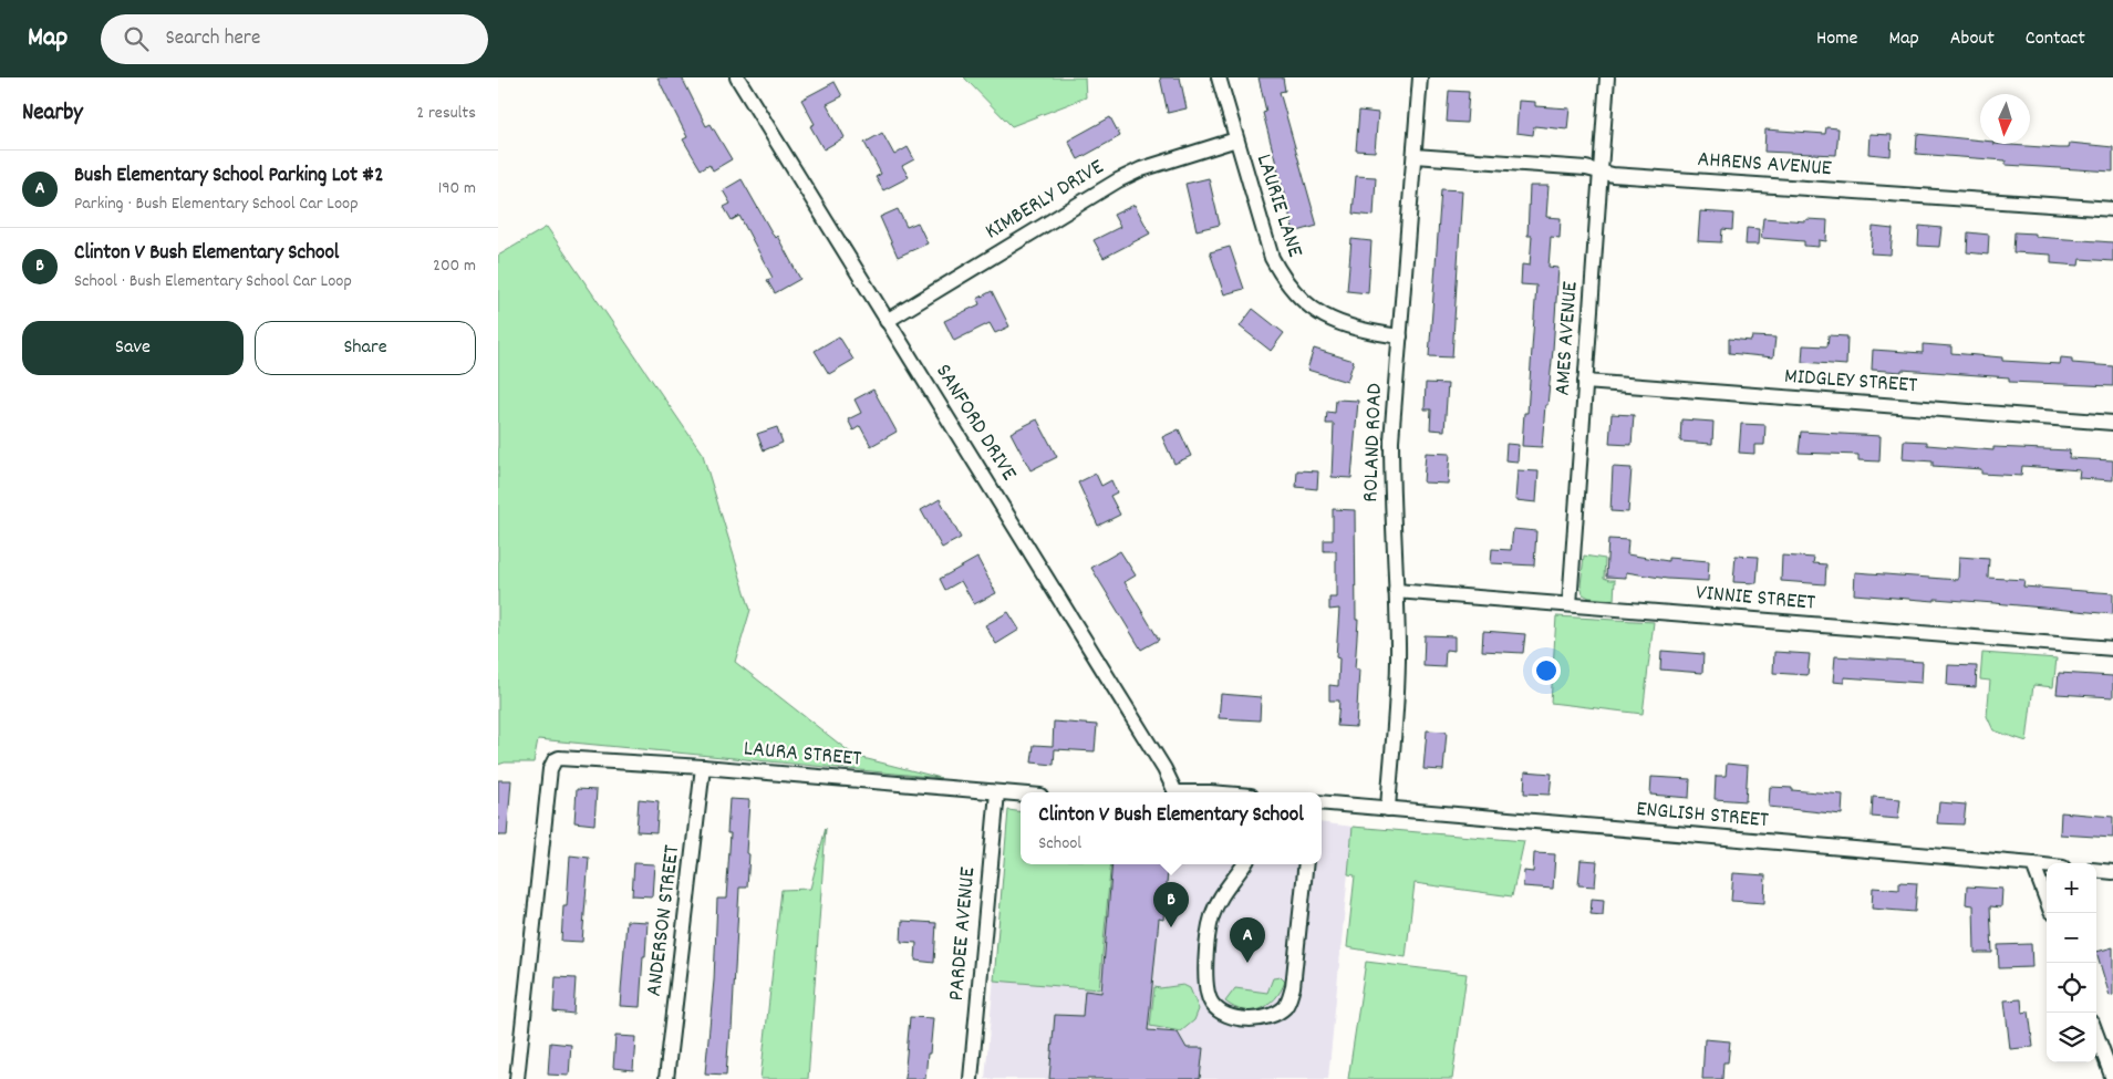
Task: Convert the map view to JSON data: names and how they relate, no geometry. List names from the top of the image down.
{
  "streets": {
    "street": [
      "AHRENS AVENUE",
      "KIMBERLY DRIVE",
      "LAURIE LANE",
      "AMES AVENUE",
      "MIDGLEY STREET",
      "SANFORD DRIVE",
      "ROLAND ROAD",
      "VINNIE STREET",
      "LAURA STREET",
      "ENGLISH STREET",
      "ANDERSON STREET",
      "PARDEE AVENUE"
    ]
  },
  "crossings": [
    ["AHRENS AVENUE", "AMES AVENUE"],
    ["AHRENS AVENUE", "ROLAND ROAD"],
    ["KIMBERLY DRIVE", "LAURIE LANE"],
    ["KIMBERLY DRIVE", "SANFORD DRIVE"],
    ["LAURIE LANE", "ROLAND ROAD"],
    ["AMES AVENUE", "MIDGLEY STREET"],
    ["AMES AVENUE", "VINNIE STREET"],
    ["ROLAND ROAD", "VINNIE STREET"],
    ["ROLAND ROAD", "ENGLISH STREET"],
    ["LAURA STREET", "ANDERSON STREET"],
    ["LAURA STREET", "PARDEE AVENUE"]
  ],
  "north": "bottom",
  "page": {
    "header": "Map",
    "search": "Search here",
    "nav": [
      "Home",
      "Map",
      "About",
      "Contact"
    ],
    "heading": ["Nearby", "2 results"],
    "list": [
      {
        "mark": "A",
        "name": "Bush Elementary School Parking Lot #2",
        "note": "Parking · Bush Elementary School Car Loop",
        "value": "190 m"
      },
      {
        "mark": "B",
        "name": "Clinton V Bush Elementary School",
        "note": "School · Bush Elementary School Car Loop",
        "value": "200 m"
      }
    ],
    "buttons": ["Save", "Share"],
    "popup": ["Clinton V Bush Elementary School", "School"],
    "map_buttons": ["+", "−"],
    "pins": ["B", "A"]
  }
}
